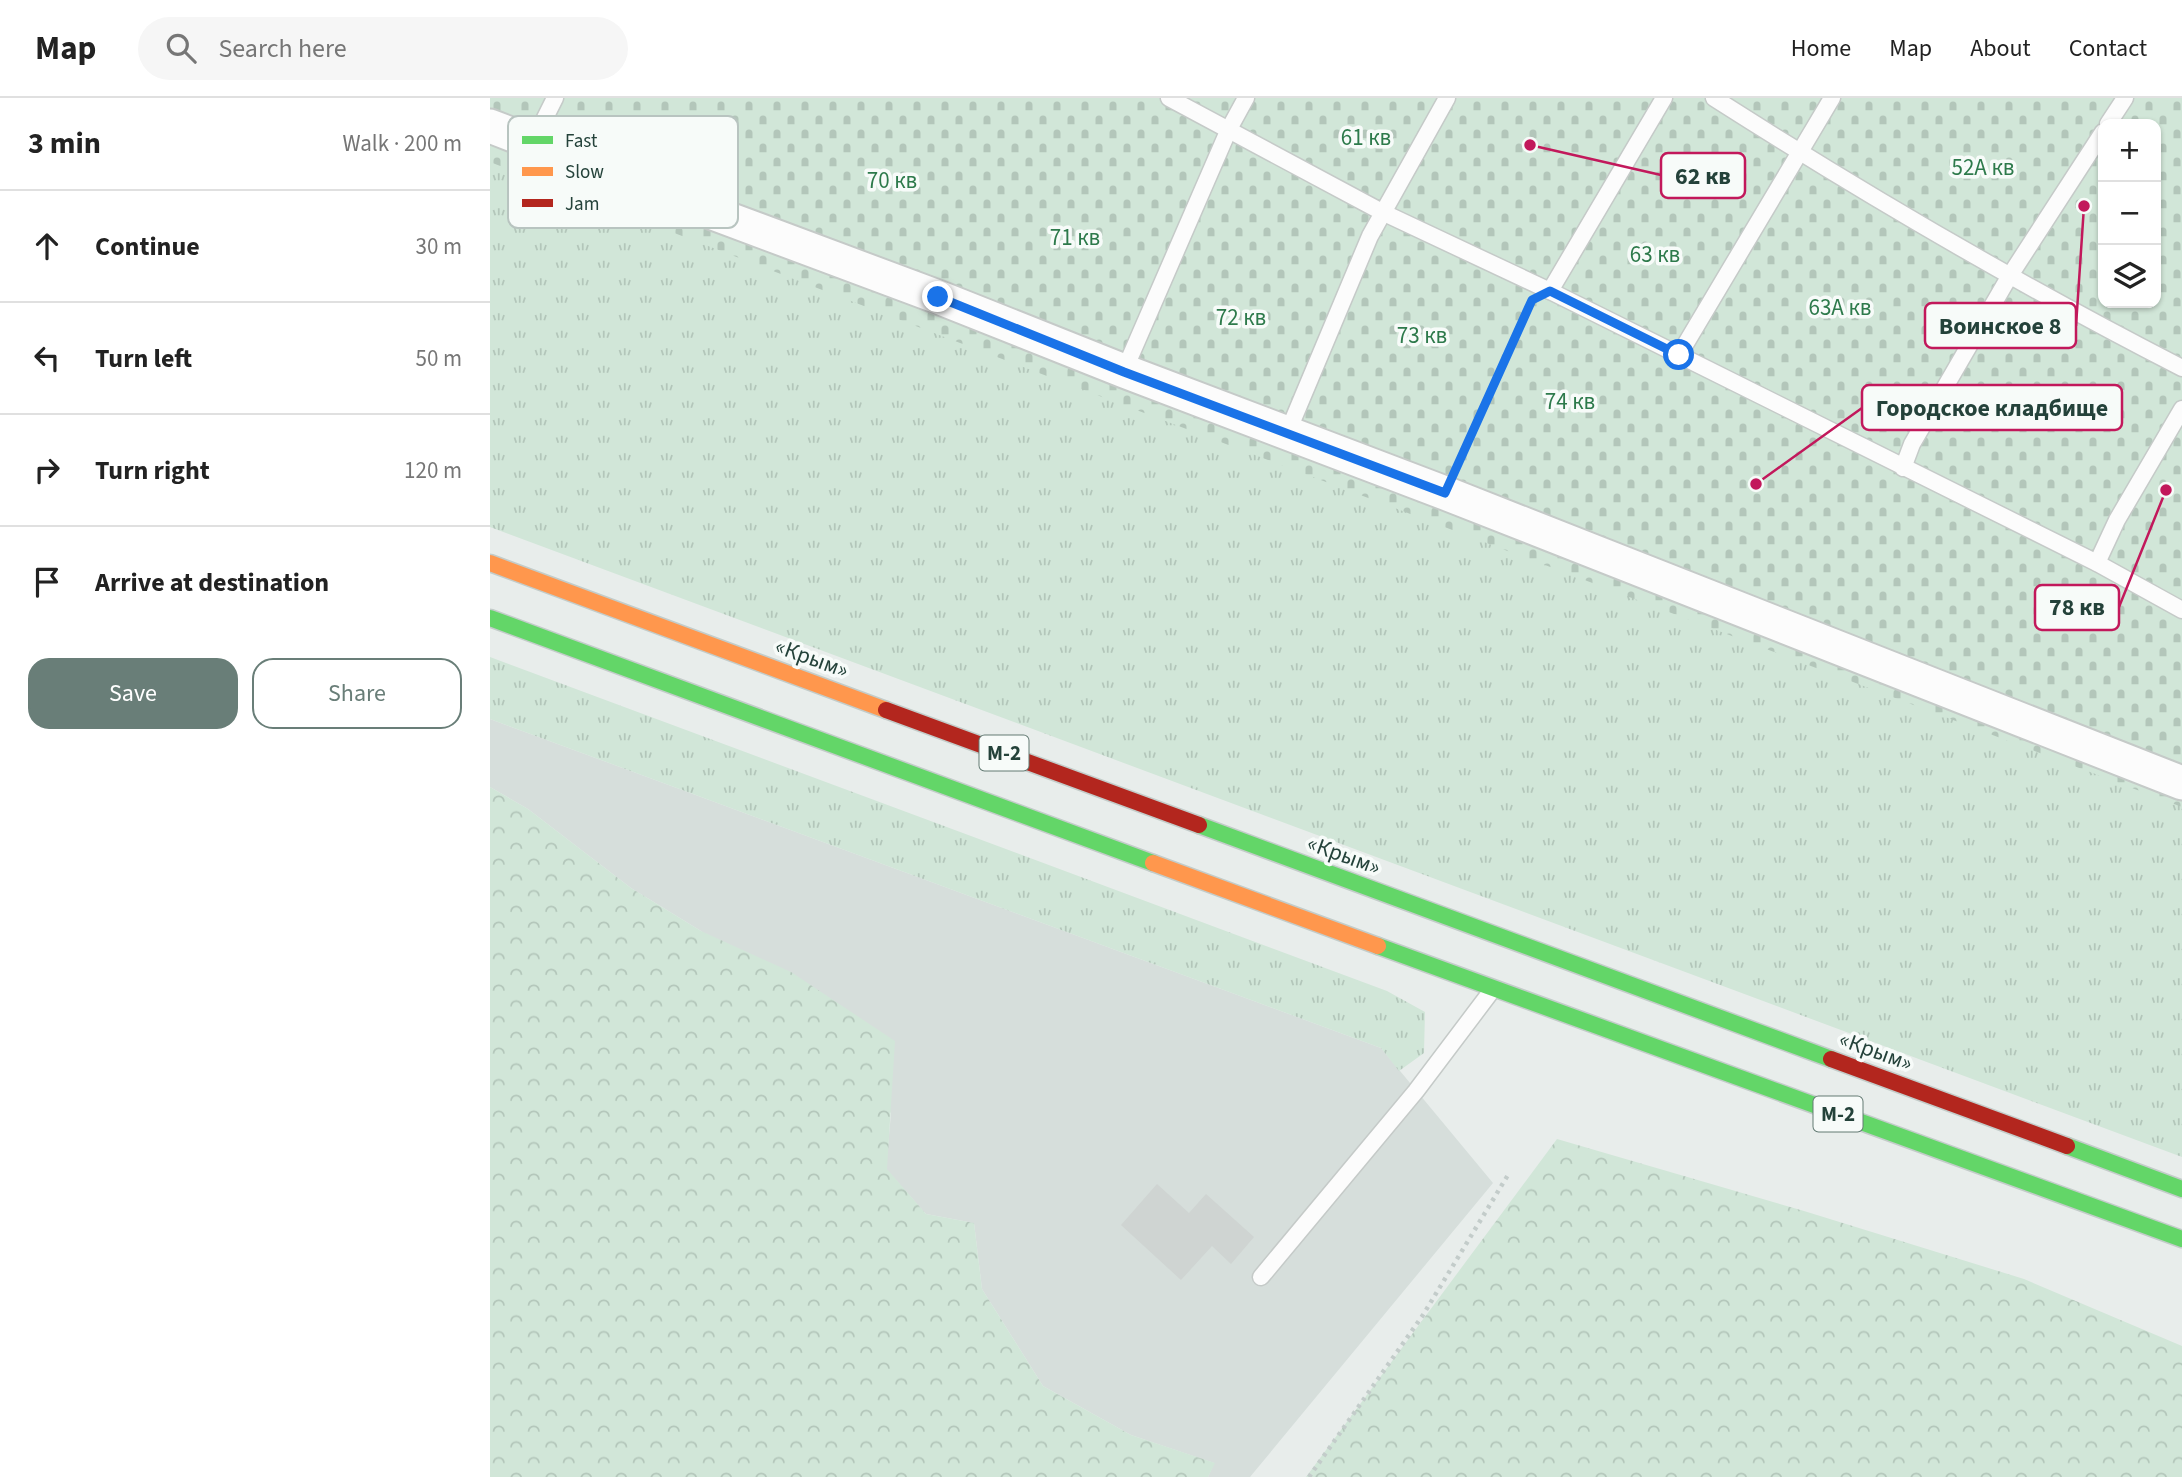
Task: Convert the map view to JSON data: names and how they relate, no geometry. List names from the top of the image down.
{
  "streets": {
    "main road": ["«Крым»", "М-2"]
  },
  "parks": [
    "61 кв",
    "52А кв",
    "70 кв",
    "71 кв",
    "63 кв",
    "63А кв",
    "72 кв",
    "73 кв",
    "74 кв"
  ],
  "places": [
    "62 кв",
    "Воинское 8",
    "Городское кладбище",
    "78 кв"
  ],
  "legend": ["Fast", "Slow", "Jam"],
  "page": {
    "header": "Map",
    "search": "Search here",
    "nav": [
      "Home",
      "Map",
      "About",
      "Contact"
    ],
    "heading": ["3 min", "Walk · 200 m"],
    "map_buttons": ["+", "−"],
    "list": [
      ["Continue", "30 m"],
      ["Turn left", "50 m"],
      ["Turn right", "120 m"],
      "Arrive at destination"
    ],
    "buttons": ["Save", "Share"]
  }
}
